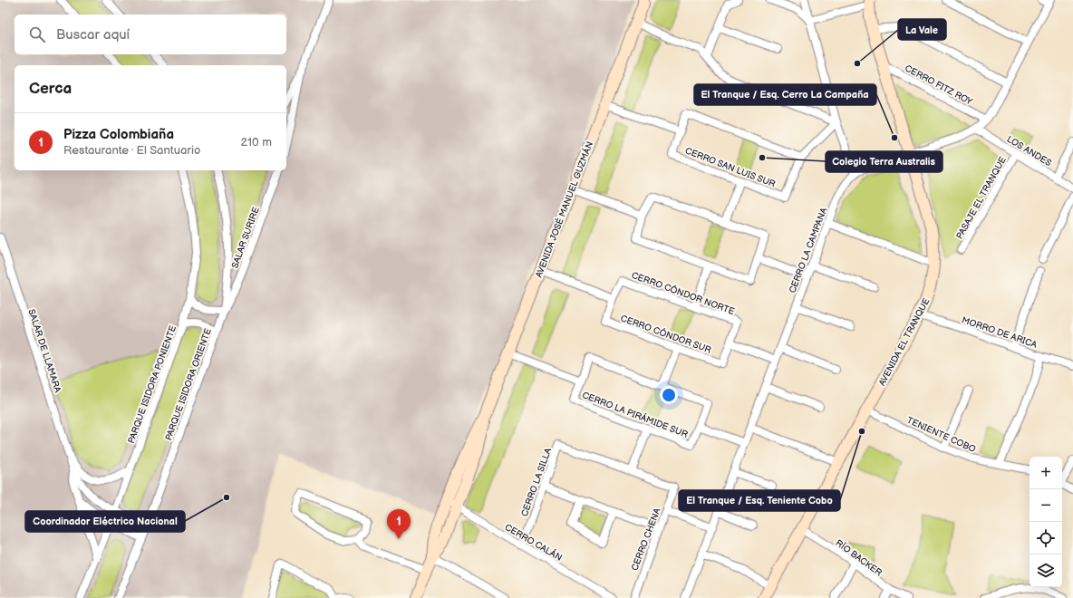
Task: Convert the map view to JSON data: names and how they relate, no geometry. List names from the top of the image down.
{
  "streets": {
    "street": [
      "CERRO FITZ ROY",
      "LOS ANDES",
      "CERRO SAN LUIS SUR",
      "PASAJE EL TRANQUE",
      "AVENIDA JOSÉ MANUEL GUZMÁN",
      "SALAR SURIRE",
      "CERRO LA CAMPANA",
      "CERRO CÓNDOR NORTE",
      "MORRO DE ARICA",
      "CERRO CÓNDOR SUR",
      "AVENIDA EL TRANQUE",
      "SALAR DE LLAMARA",
      "PARQUE ISIDORA PONIENTE",
      "PARQUE ISIDORA ORIENTE",
      "CERRO LA PIRÁMIDE SUR",
      "TENIENTE COBO",
      "CERRO LA SILLA",
      "CERRO CHENA",
      "CERRO CALÁN",
      "RÍO BACKER"
    ]
  },
  "crossings": [
    ["CERRO FITZ ROY", "AVENIDA EL TRANQUE"],
    ["LOS ANDES", "PASAJE EL TRANQUE"],
    ["AVENIDA JOSÉ MANUEL GUZMÁN", "CERRO CALÁN"],
    ["SALAR SURIRE", "PARQUE ISIDORA ORIENTE"],
    ["CERRO CÓNDOR NORTE", "CERRO CÓNDOR SUR"],
    ["MORRO DE ARICA", "AVENIDA EL TRANQUE"],
    ["AVENIDA EL TRANQUE", "TENIENTE COBO"],
    ["AVENIDA EL TRANQUE", "RÍO BACKER"],
    ["SALAR DE LLAMARA", "PARQUE ISIDORA PONIENTE"],
    ["SALAR DE LLAMARA", "PARQUE ISIDORA ORIENTE"],
    ["CERRO LA SILLA", "CERRO CHENA"],
    ["CERRO LA SILLA", "CERRO CALÁN"]
  ],
  "places": [
    "La Vale",
    "El Tranque / Esq. Cerro La Campaña",
    "Colegio Terra Australis",
    "El Tranque / Esq. Teniente Cobo",
    "Coordinador Eléctrico Nacional"
  ],
  "page": {
    "search": "Buscar aquí",
    "heading": "Cerca",
    "list": [
      {
        "mark": "1",
        "name": "Pizza Colombiaña",
        "note": "Restaurante · El Santuario",
        "value": "210 m"
      }
    ],
    "map_buttons": ["+", "−"],
    "pins": "1"
  }
}
